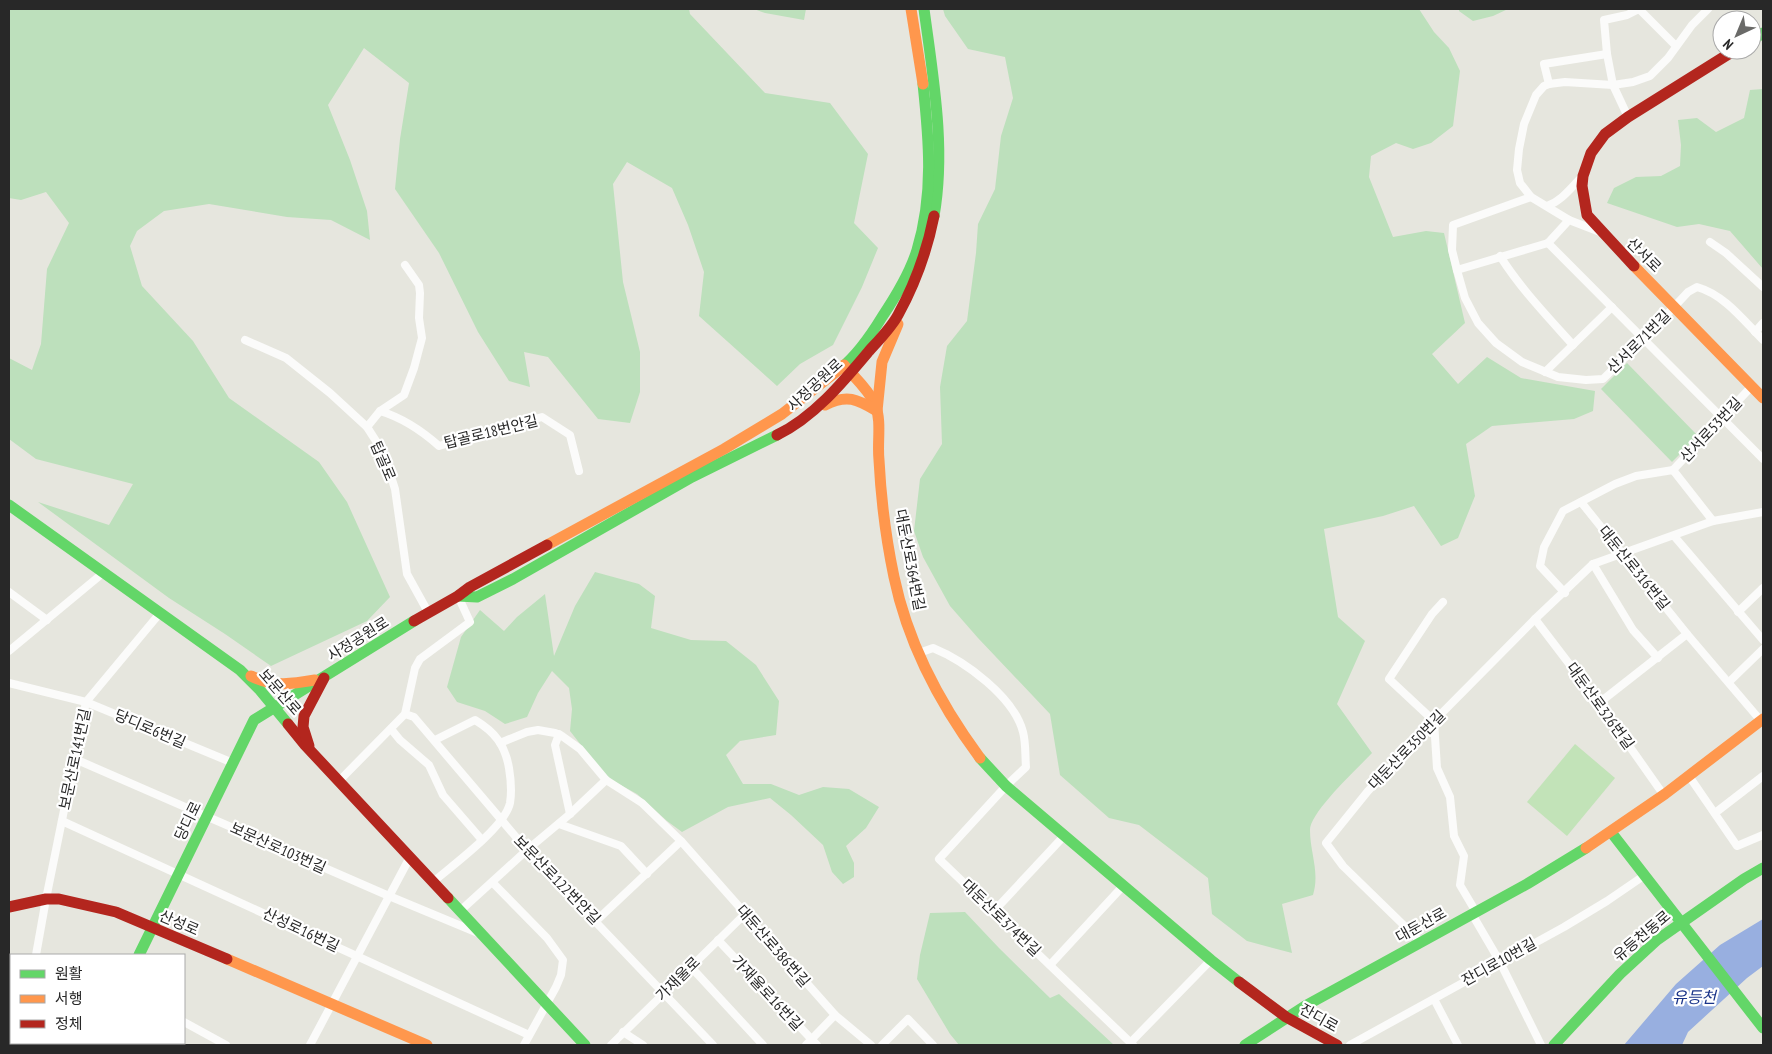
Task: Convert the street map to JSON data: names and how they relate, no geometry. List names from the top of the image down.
{
  "streets": {
    "main road": [
      "산서로",
      "사정공원로",
      "대둔산로364번길",
      "보문산로",
      "당디로",
      "산성로",
      "대둔산로",
      "유등천동로",
      "잔디로"
    ],
    "street": [
      "산서로71번길",
      "산서로53번길",
      "탑골로18번안길",
      "탑골로",
      "대둔산로316번길",
      "대둔산로326번길",
      "당디로6번길",
      "대둔산로350번길",
      "보문산로141번길",
      "보문산로103번길",
      "보문산로122번안길",
      "대둔산로374번길",
      "산성로16번길",
      "대둔산로386번길",
      "잔디로10번길",
      "가재울로",
      "가재울로16번길"
    ]
  },
  "crossings": [
    ["산서로", "산서로71번길"],
    ["산서로", "산서로53번길"],
    ["사정공원로", "탑골로"],
    ["사정공원로", "대둔산로364번길"],
    ["사정공원로", "보문산로"],
    ["사정공원로", "당디로"],
    ["산서로53번길", "대둔산로316번길"],
    ["산서로53번길", "대둔산로350번길"],
    ["대둔산로364번길", "대둔산로374번길"],
    ["대둔산로364번길", "대둔산로"],
    ["대둔산로364번길", "잔디로"],
    ["대둔산로316번길", "대둔산로350번길"],
    ["대둔산로316번길", "대둔산로"],
    ["보문산로", "보문산로141번길"],
    ["보문산로", "당디로"],
    ["보문산로", "보문산로103번길"],
    ["대둔산로326번길", "대둔산로350번길"],
    ["대둔산로326번길", "대둔산로"],
    ["당디로6번길", "보문산로141번길"],
    ["당디로6번길", "당디로"],
    ["대둔산로350번길", "대둔산로"],
    ["보문산로141번길", "보문산로103번길"],
    ["보문산로141번길", "산성로"],
    ["보문산로141번길", "산성로16번길"],
    ["당디로", "보문산로103번길"],
    ["당디로", "산성로"],
    ["당디로", "산성로16번길"],
    ["보문산로122번안길", "가재울로"],
    ["대둔산로", "잔디로"],
    ["대둔산로386번길", "가재울로"],
    ["가재울로", "가재울로16번길"]
  ],
  "water": ["유등천"],
  "legend": ["원활", "서행", "정체"],
  "north": "bottom left"
}
